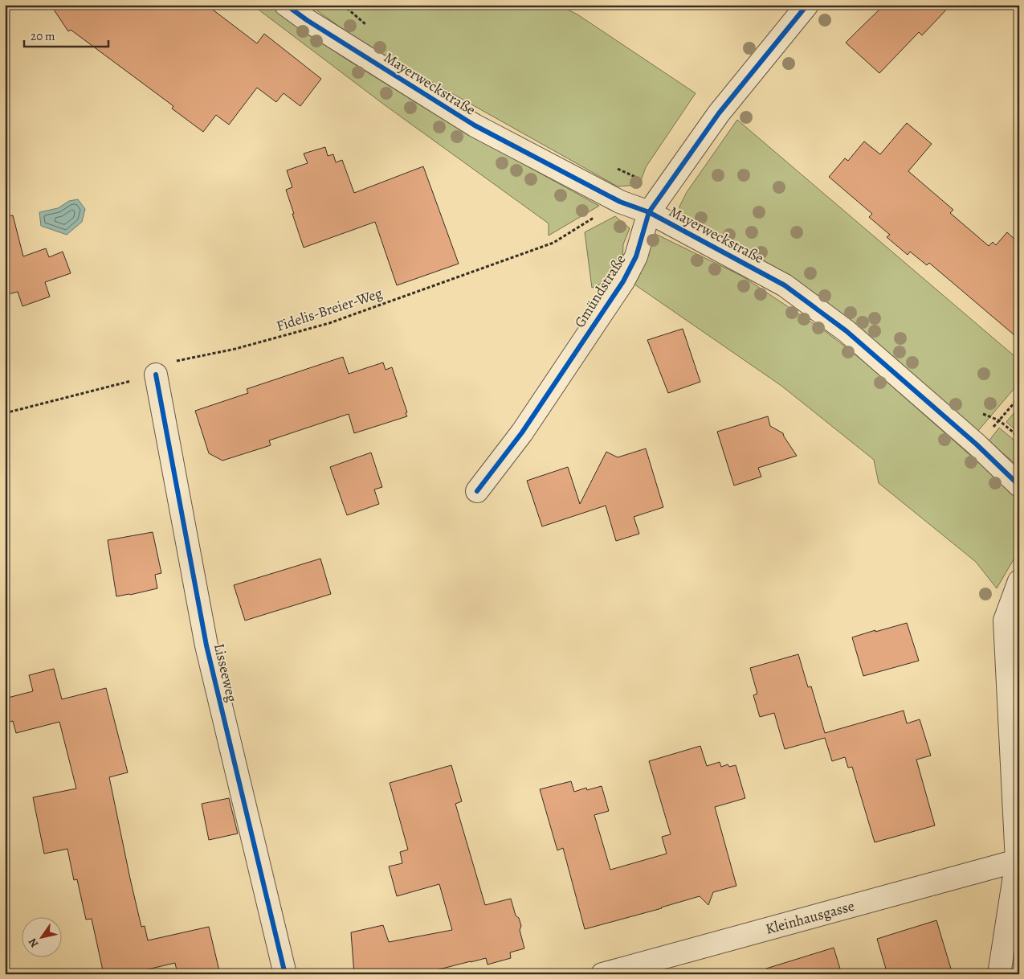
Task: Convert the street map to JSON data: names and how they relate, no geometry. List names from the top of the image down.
{
  "streets": {
    "street": [
      "Mayerweckstraße",
      "Gmündstraße",
      "Lisseeweg",
      "Kleinhausgasse"
    ],
    "path": ["Fidelis-Breier-Weg"]
  },
  "crossings": [
    ["Mayerweckstraße", "Gmündstraße"],
    ["Mayerweckstraße", "Fidelis-Breier-Weg"],
    ["Fidelis-Breier-Weg", "Lisseeweg"]
  ],
  "scale_bar": "20 m",
  "north": "bottom left"
}
